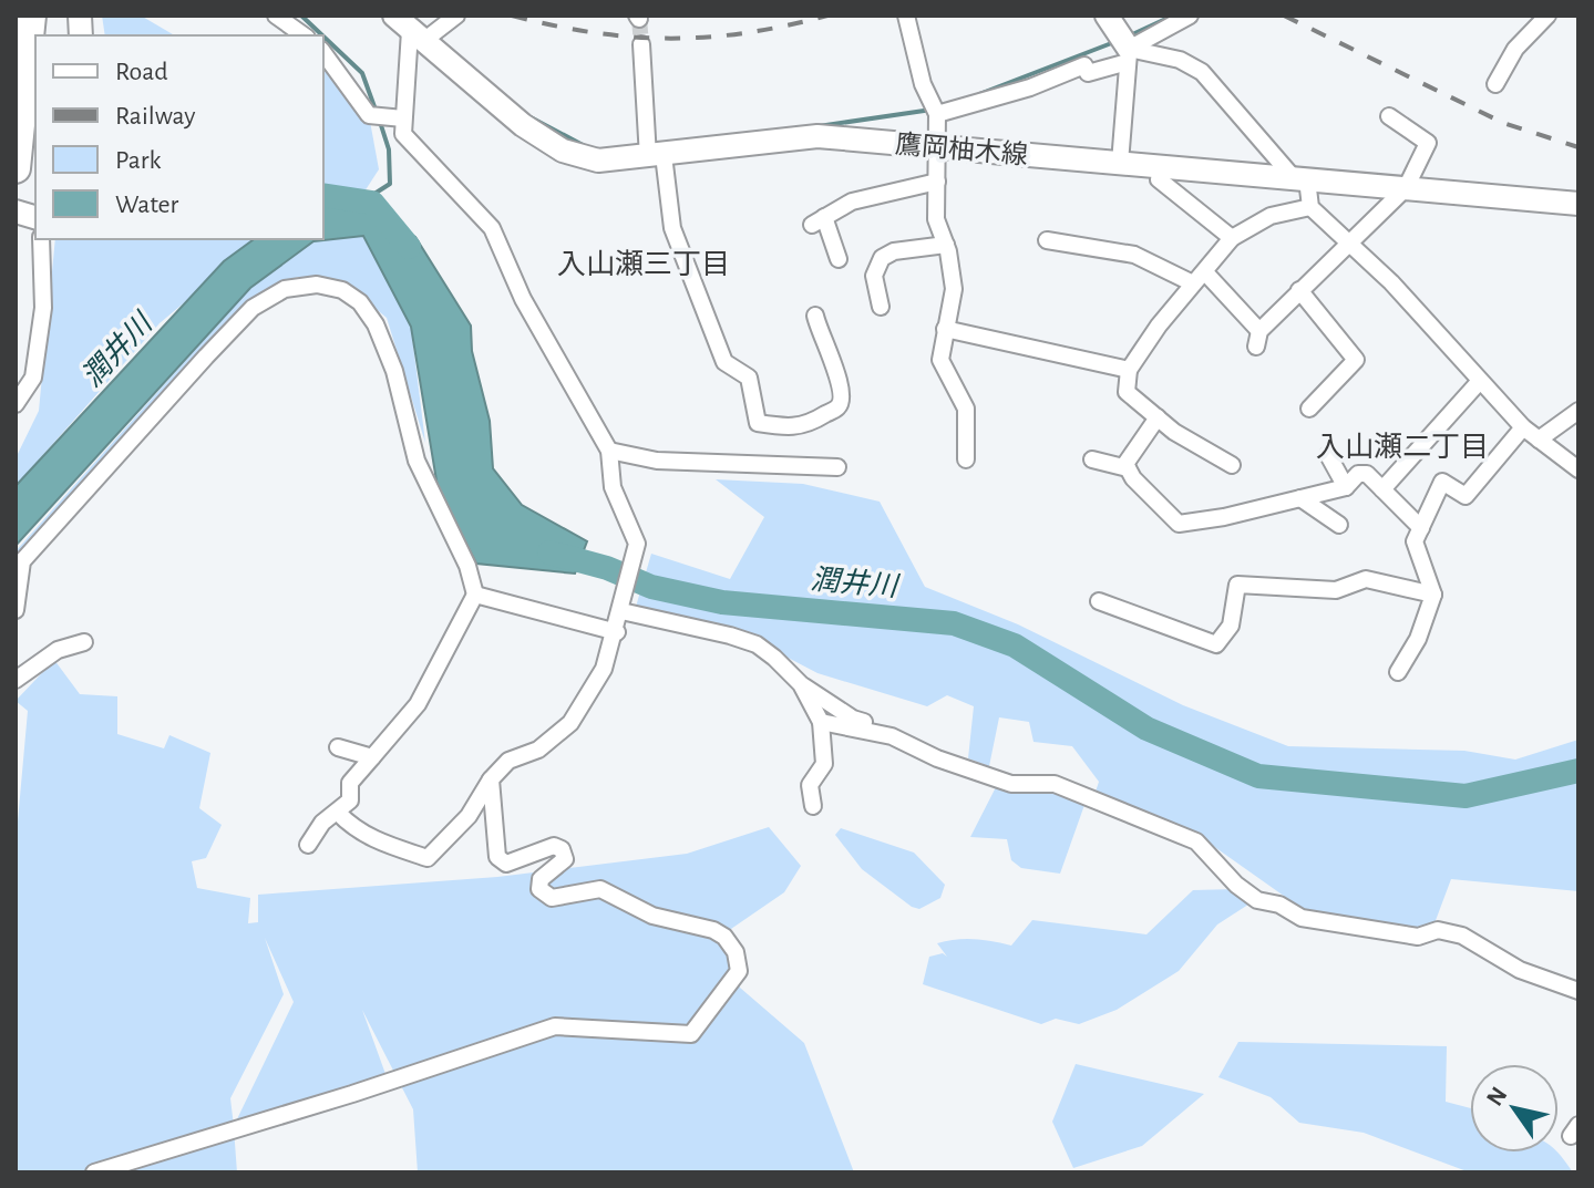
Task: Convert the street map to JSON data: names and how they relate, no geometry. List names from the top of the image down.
{
  "streets": {
    "main road": ["鷹岡柚木線"]
  },
  "districts": ["入山瀬三丁目", "入山瀬二丁目"],
  "water": ["潤井川"],
  "legend": [
    "Road",
    "Railway",
    "Park",
    "Water"
  ],
  "north": "top left"
}
